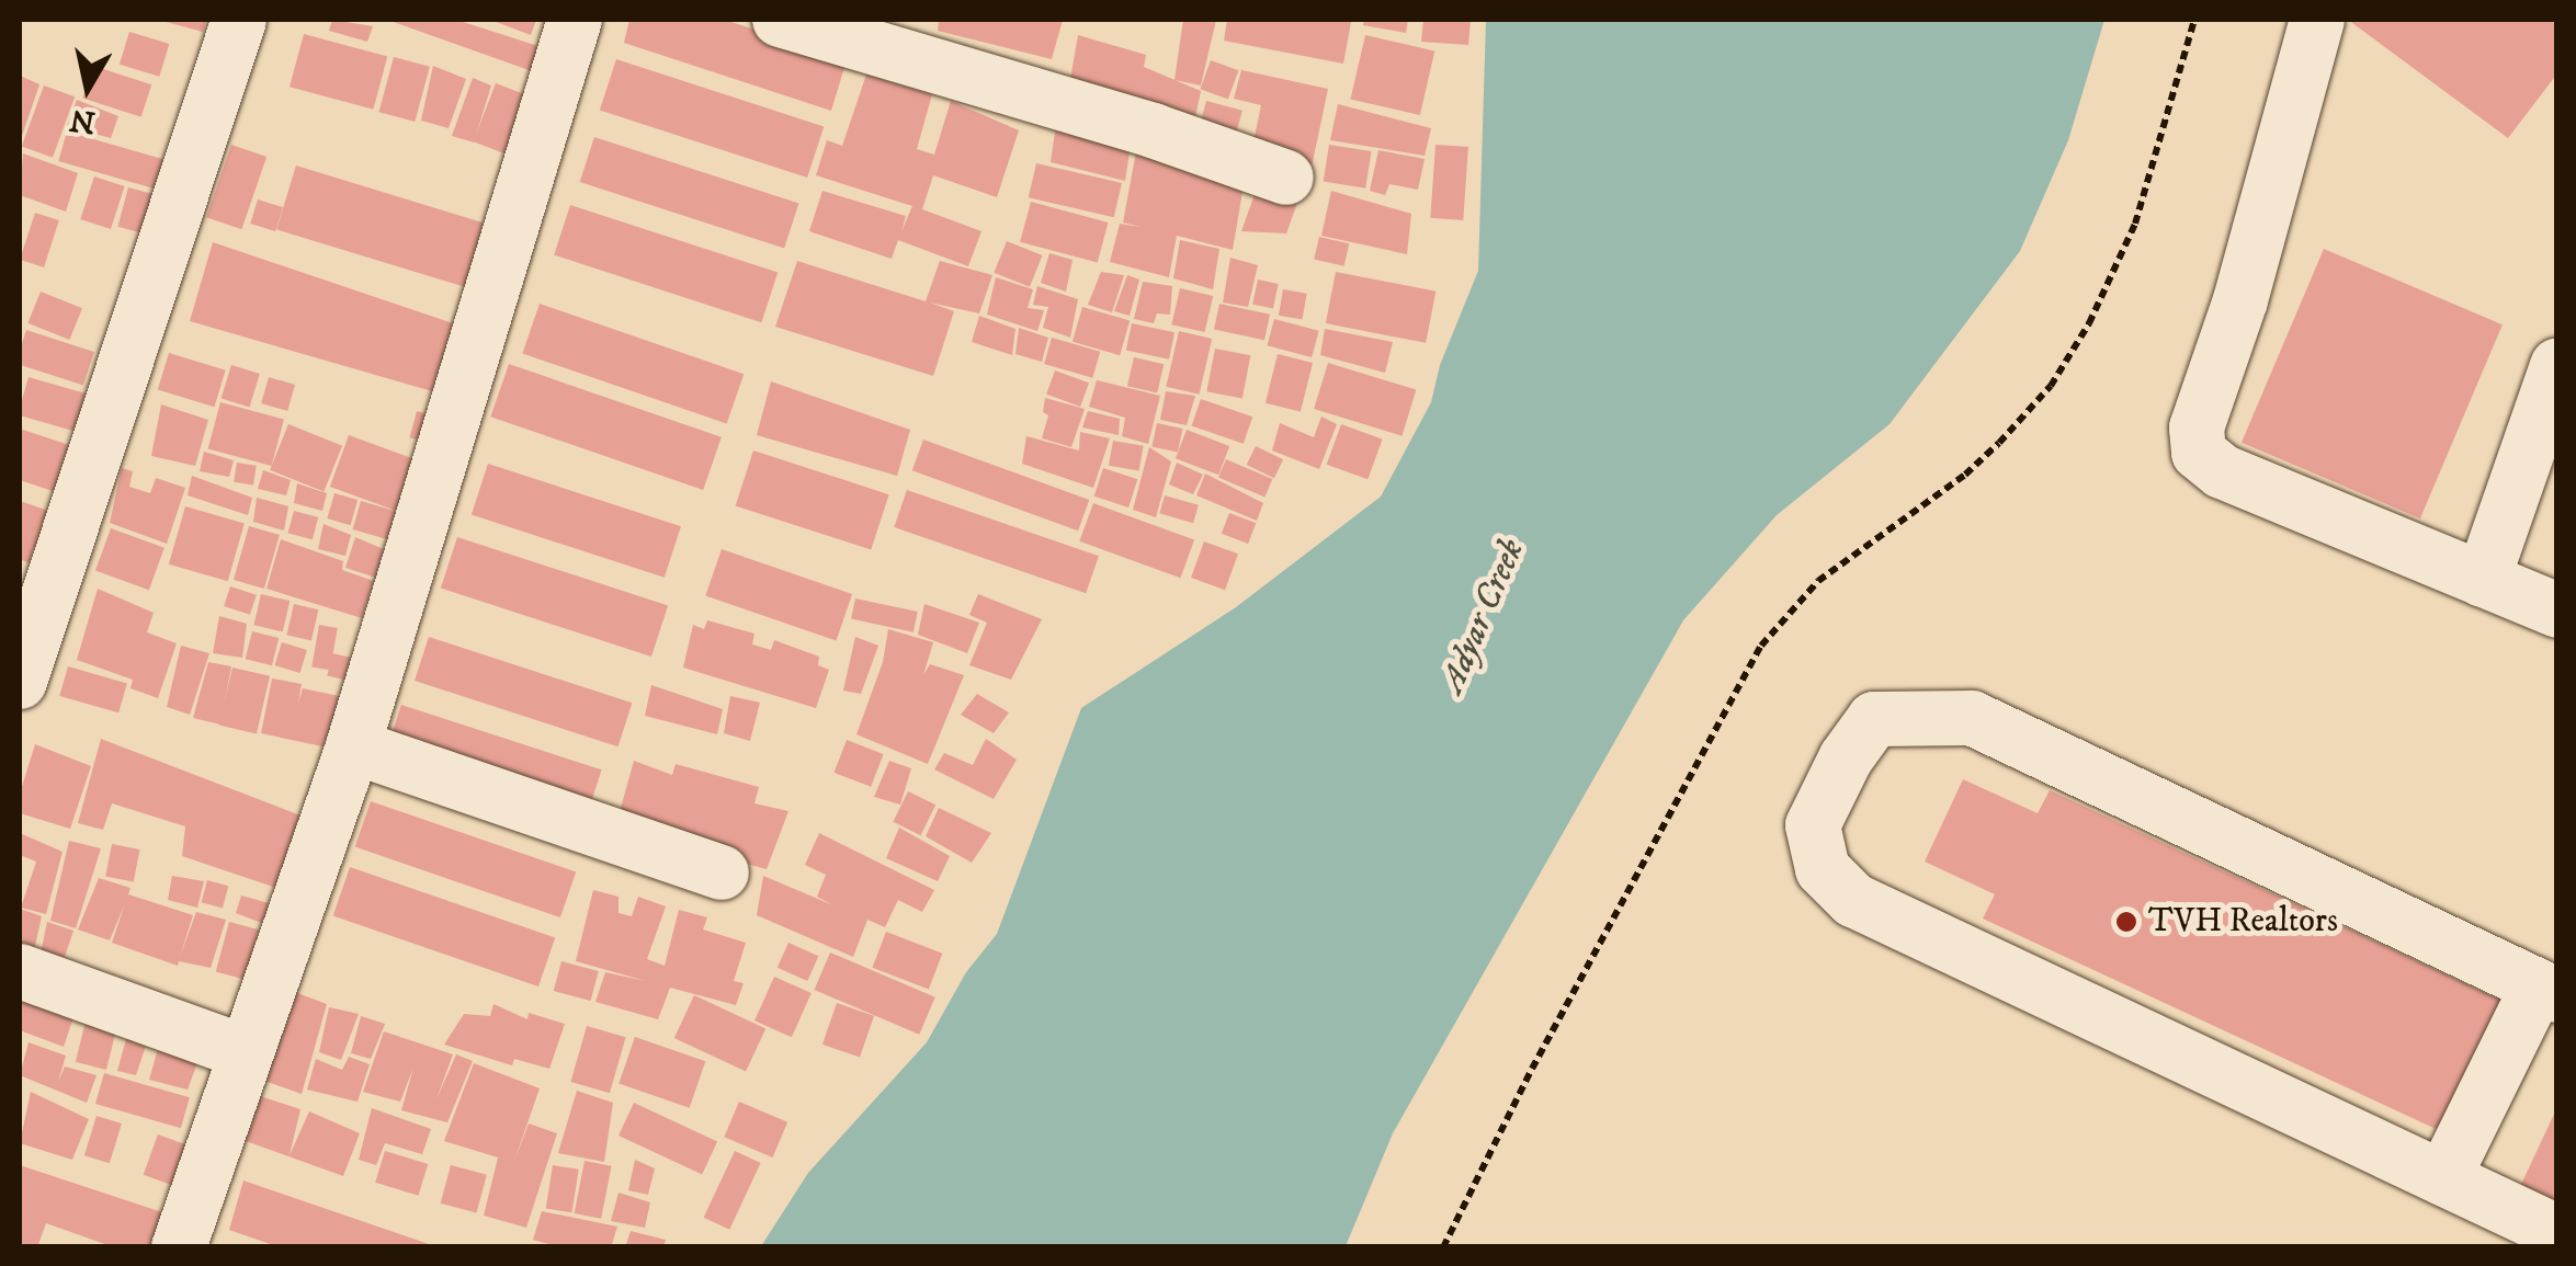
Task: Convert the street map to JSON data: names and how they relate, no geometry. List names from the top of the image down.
{
  "water": ["Adyar Creek"],
  "places": ["TVH Realtors"],
  "north": "bottom"
}
